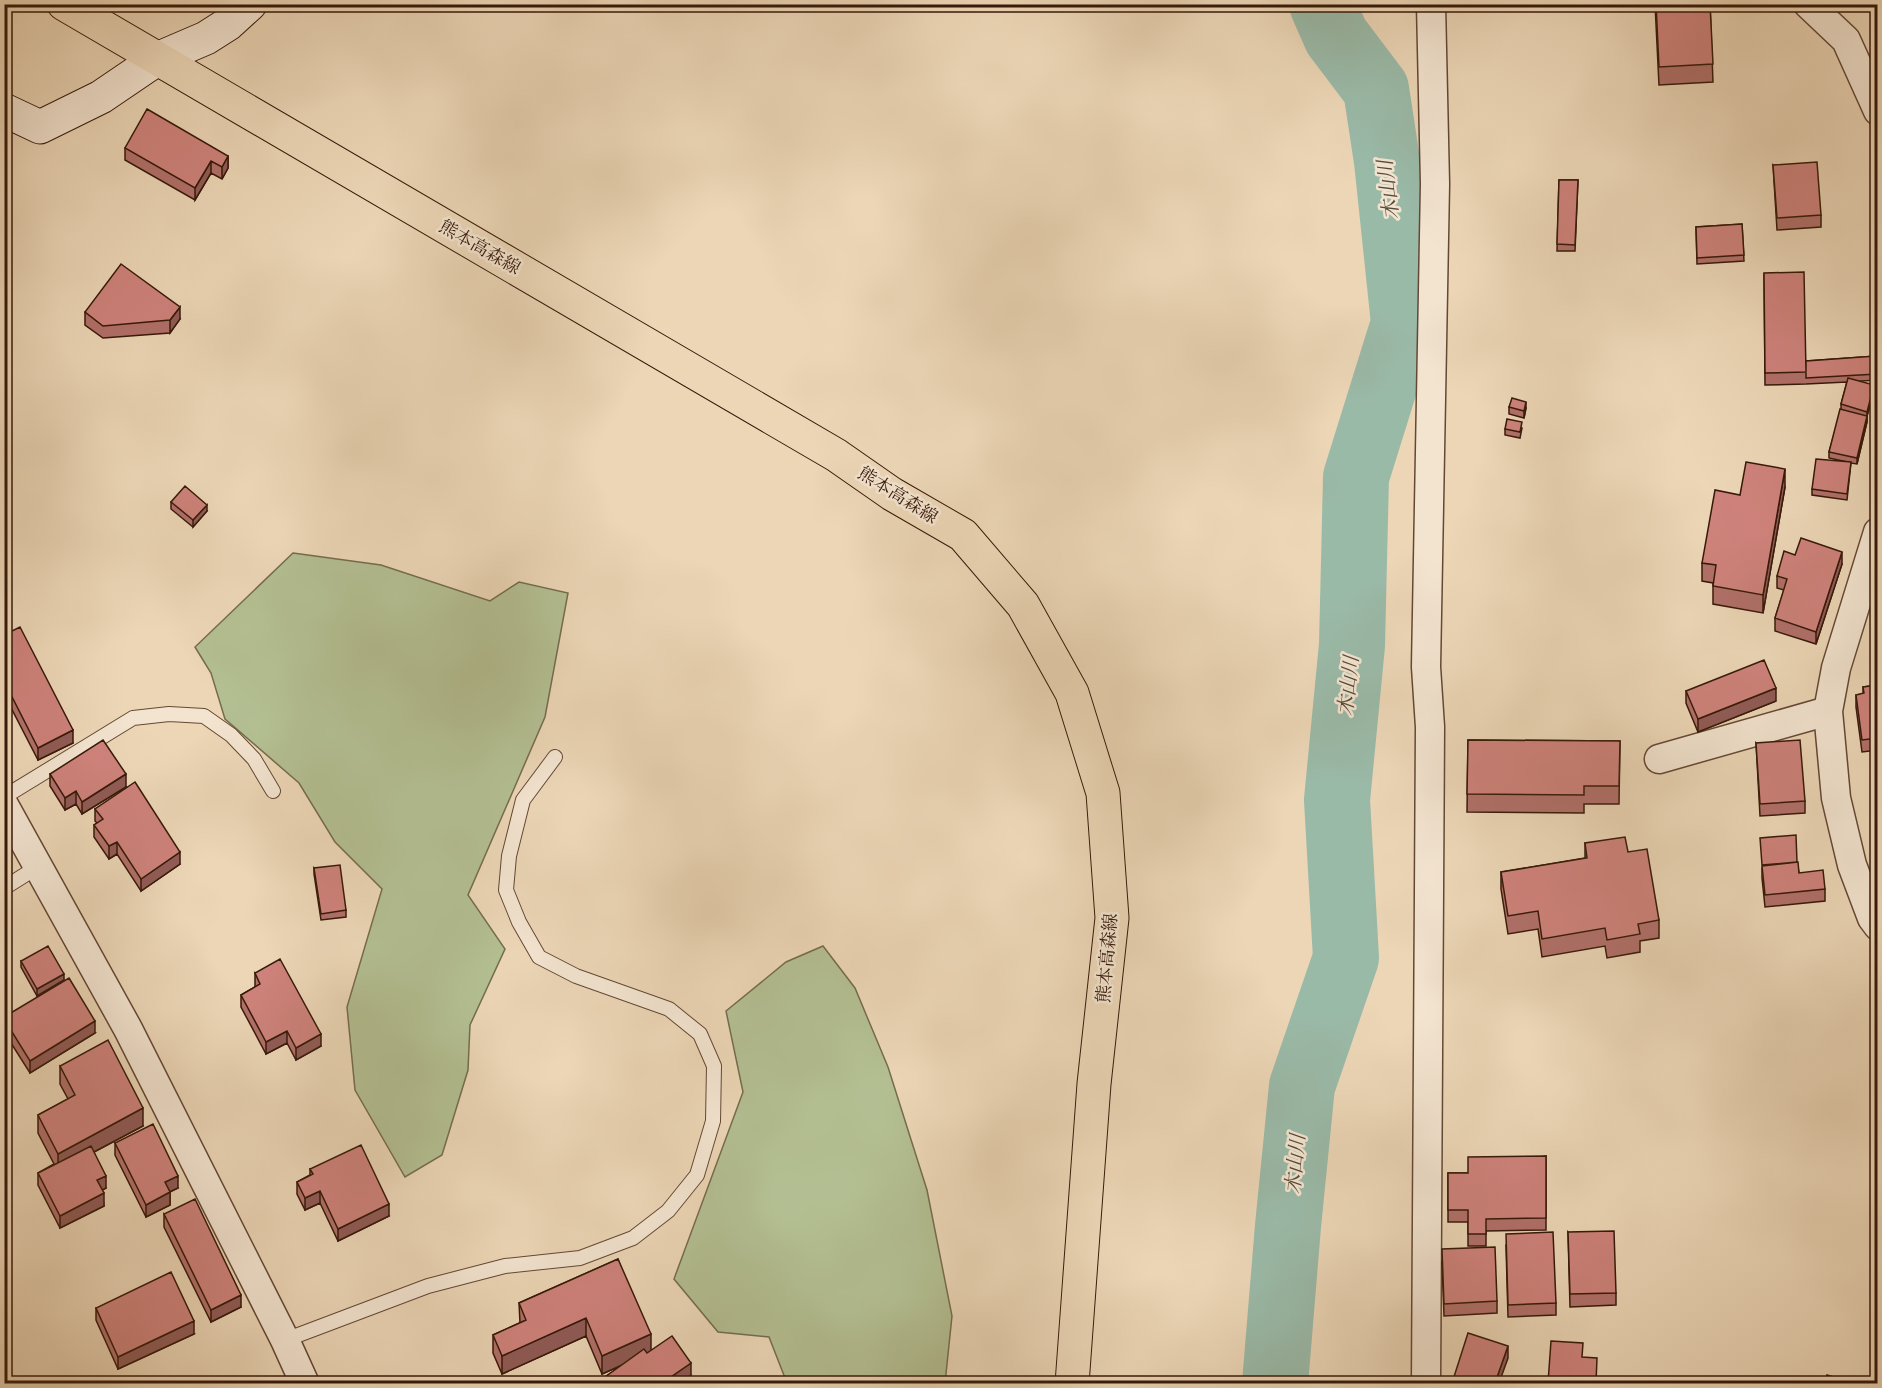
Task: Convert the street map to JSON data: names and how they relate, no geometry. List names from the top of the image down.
{
  "streets": {
    "main road": ["熊本高森線"]
  },
  "water": ["木山川"]
}
